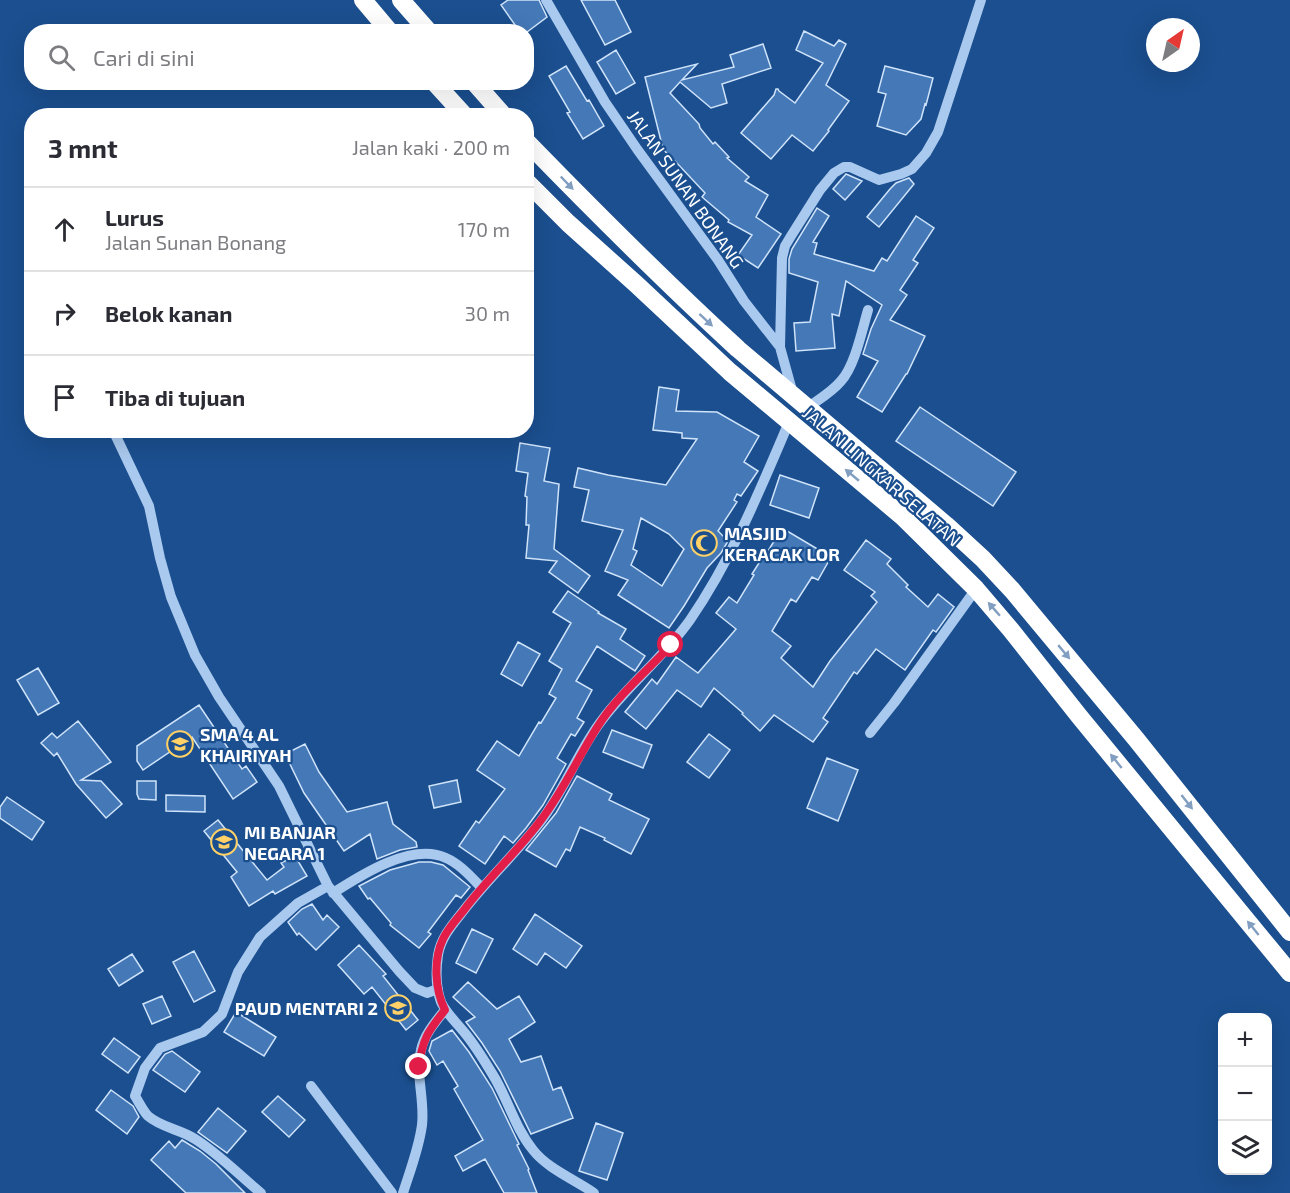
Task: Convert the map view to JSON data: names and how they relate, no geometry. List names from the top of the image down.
{
  "streets": {
    "highway": ["JALAN LINGKAR SELATAN"],
    "street": ["JALAN SUNAN BONANG"]
  },
  "crossings": [
    ["JALAN SUNAN BONANG", "JALAN LINGKAR SELATAN"]
  ],
  "places": {
    "mosque": ["MASJID KERACAK LOR"],
    "school or university": ["SMA 4 AL KHAIRIYAH", "MI BANJAR NEGARA 1", "PAUD MENTARI 2"]
  },
  "north": "top right",
  "page": {
    "search": "Cari di sini",
    "heading": ["3 mnt", "Jalan kaki · 200 m"],
    "list": [
      ["Lurus", "Jalan Sunan Bonang", "170 m"],
      ["Belok kanan", "30 m"],
      "Tiba di tujuan"
    ],
    "map_buttons": ["+", "−"]
  }
}
